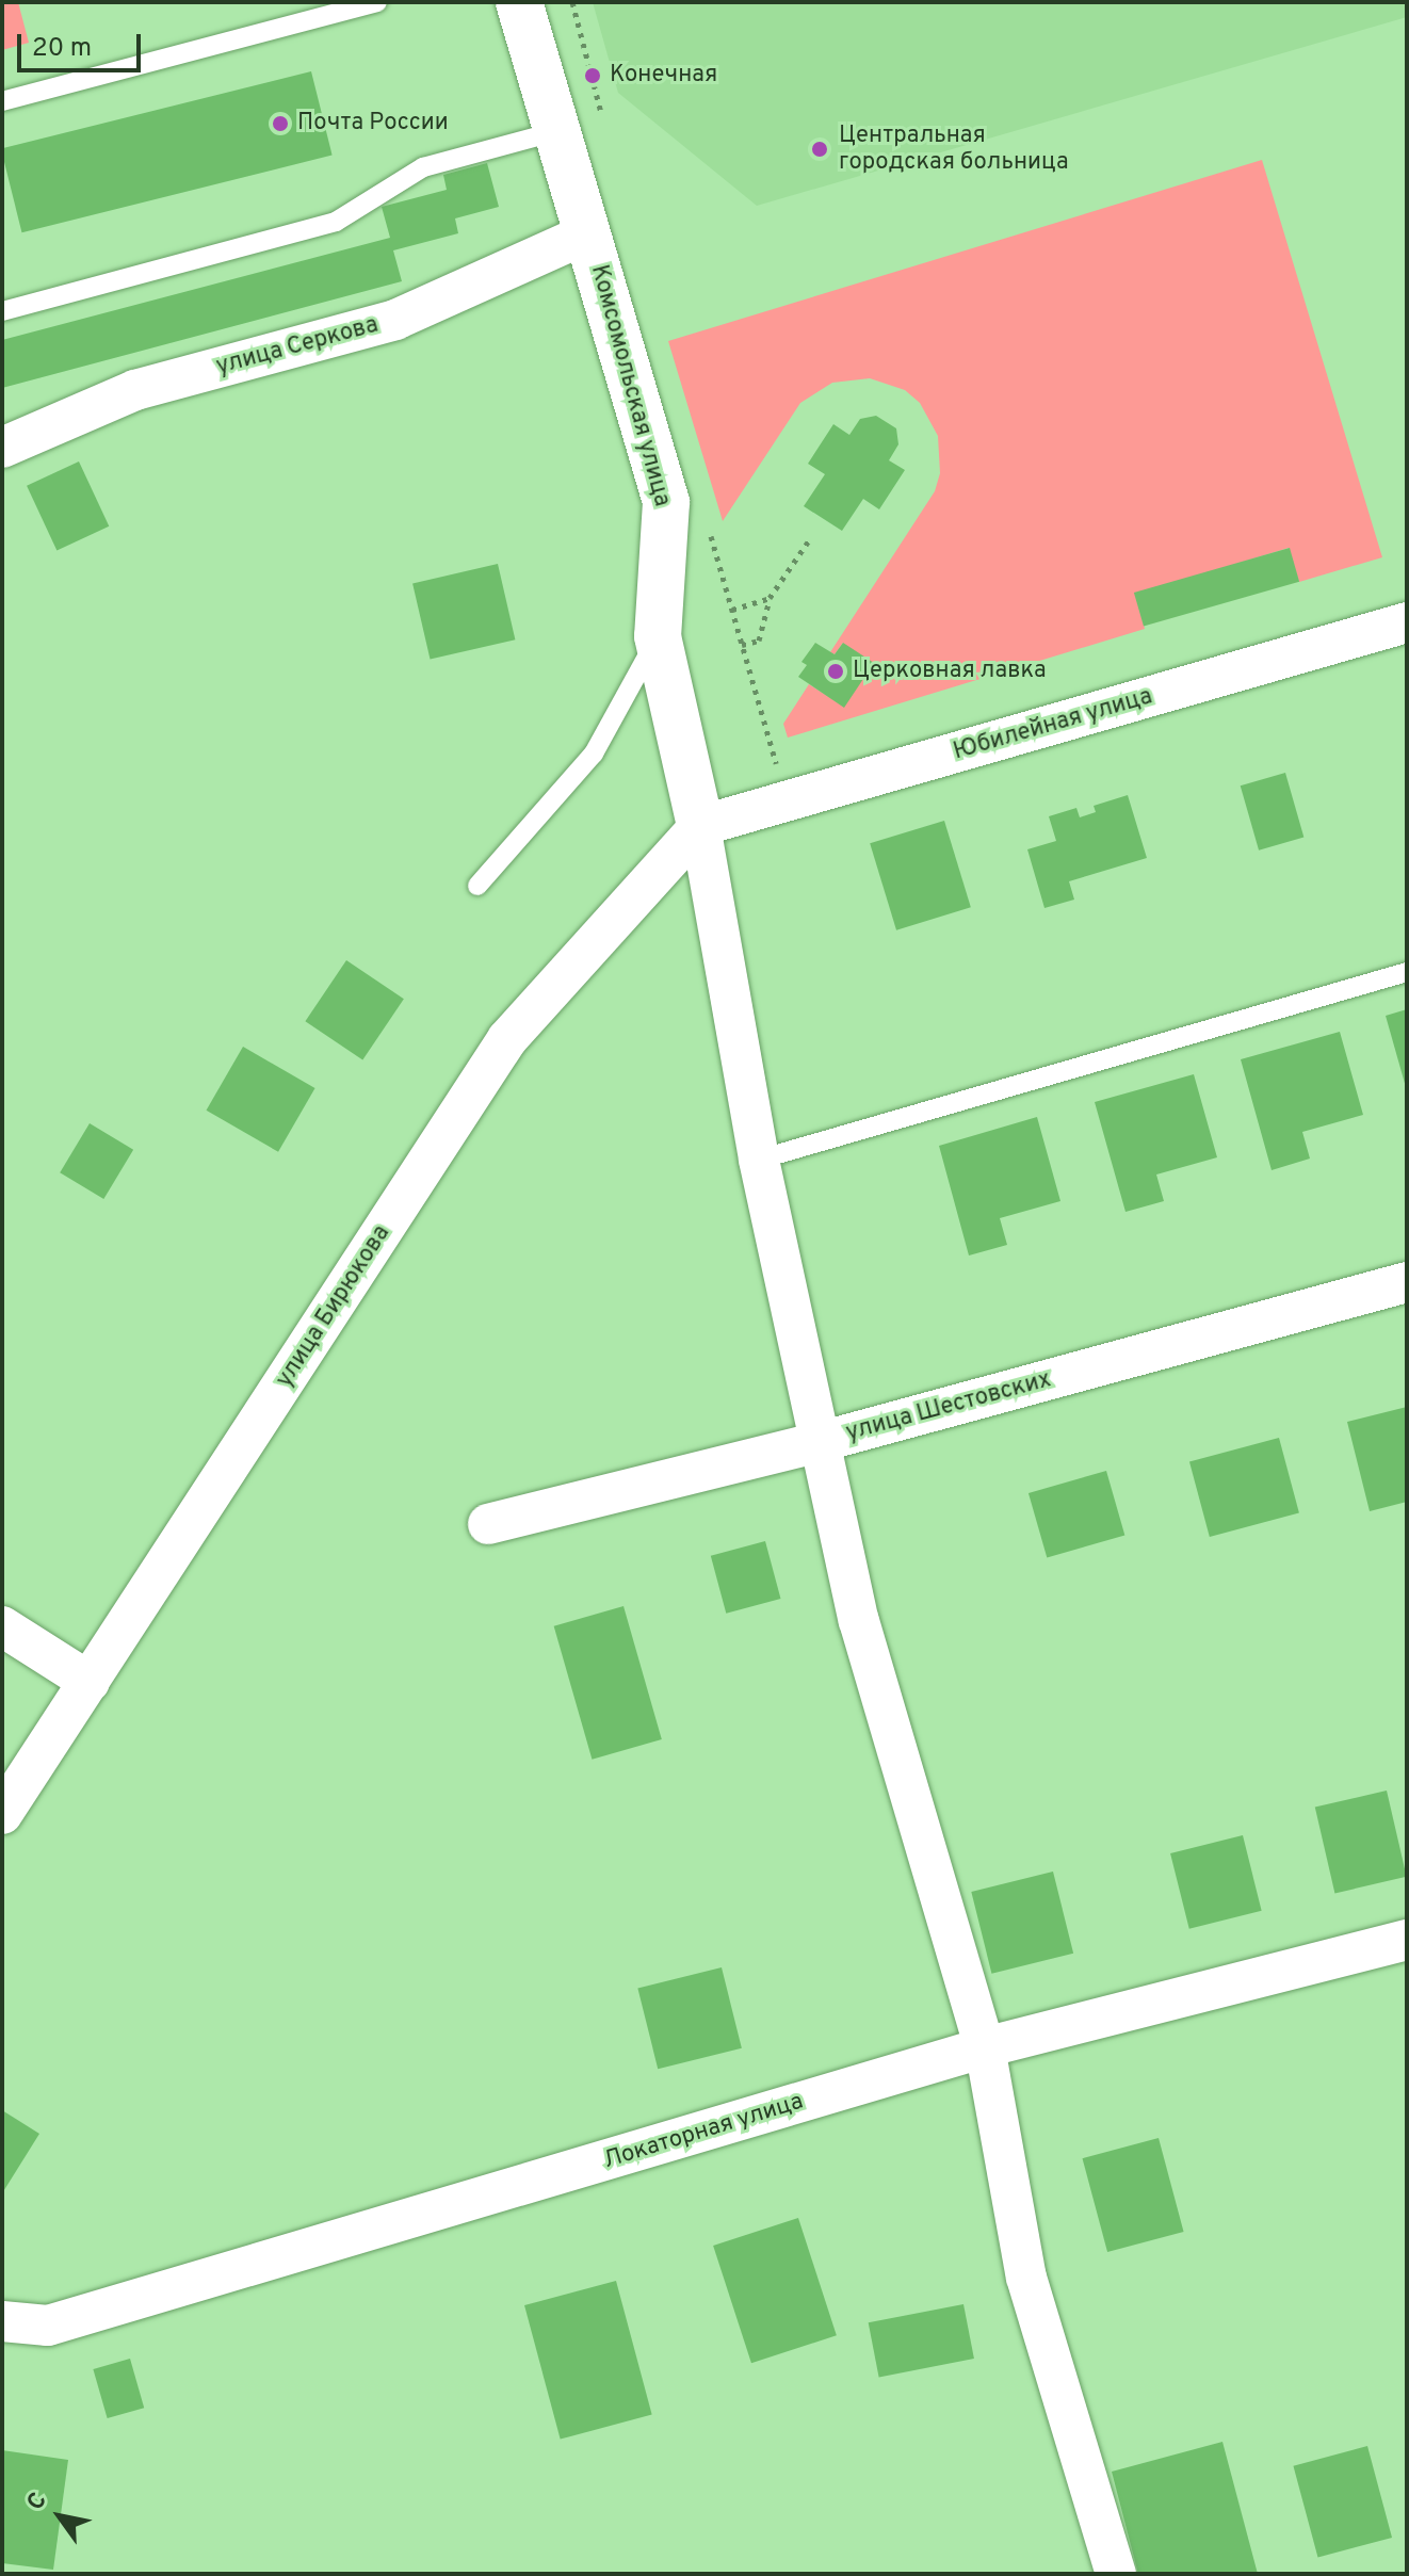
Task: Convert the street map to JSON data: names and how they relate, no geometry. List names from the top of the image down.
{
  "streets": {
    "street": [
      "улица Серкова",
      "Комсомольская улица",
      "Юбилейная улица",
      "улица Бирюкова",
      "улица Шестовских",
      "Локаторная улица"
    ]
  },
  "crossings": [
    ["улица Серкова", "Комсомольская улица"],
    ["Комсомольская улица", "Юбилейная улица"],
    ["Комсомольская улица", "улица Бирюкова"],
    ["Юбилейная улица", "улица Бирюкова"]
  ],
  "places": [
    "Конечная",
    "Почта России",
    "Центральная городская больница",
    "Церковная лавка"
  ],
  "scale_bar": "20 m",
  "north": "top left"
}
